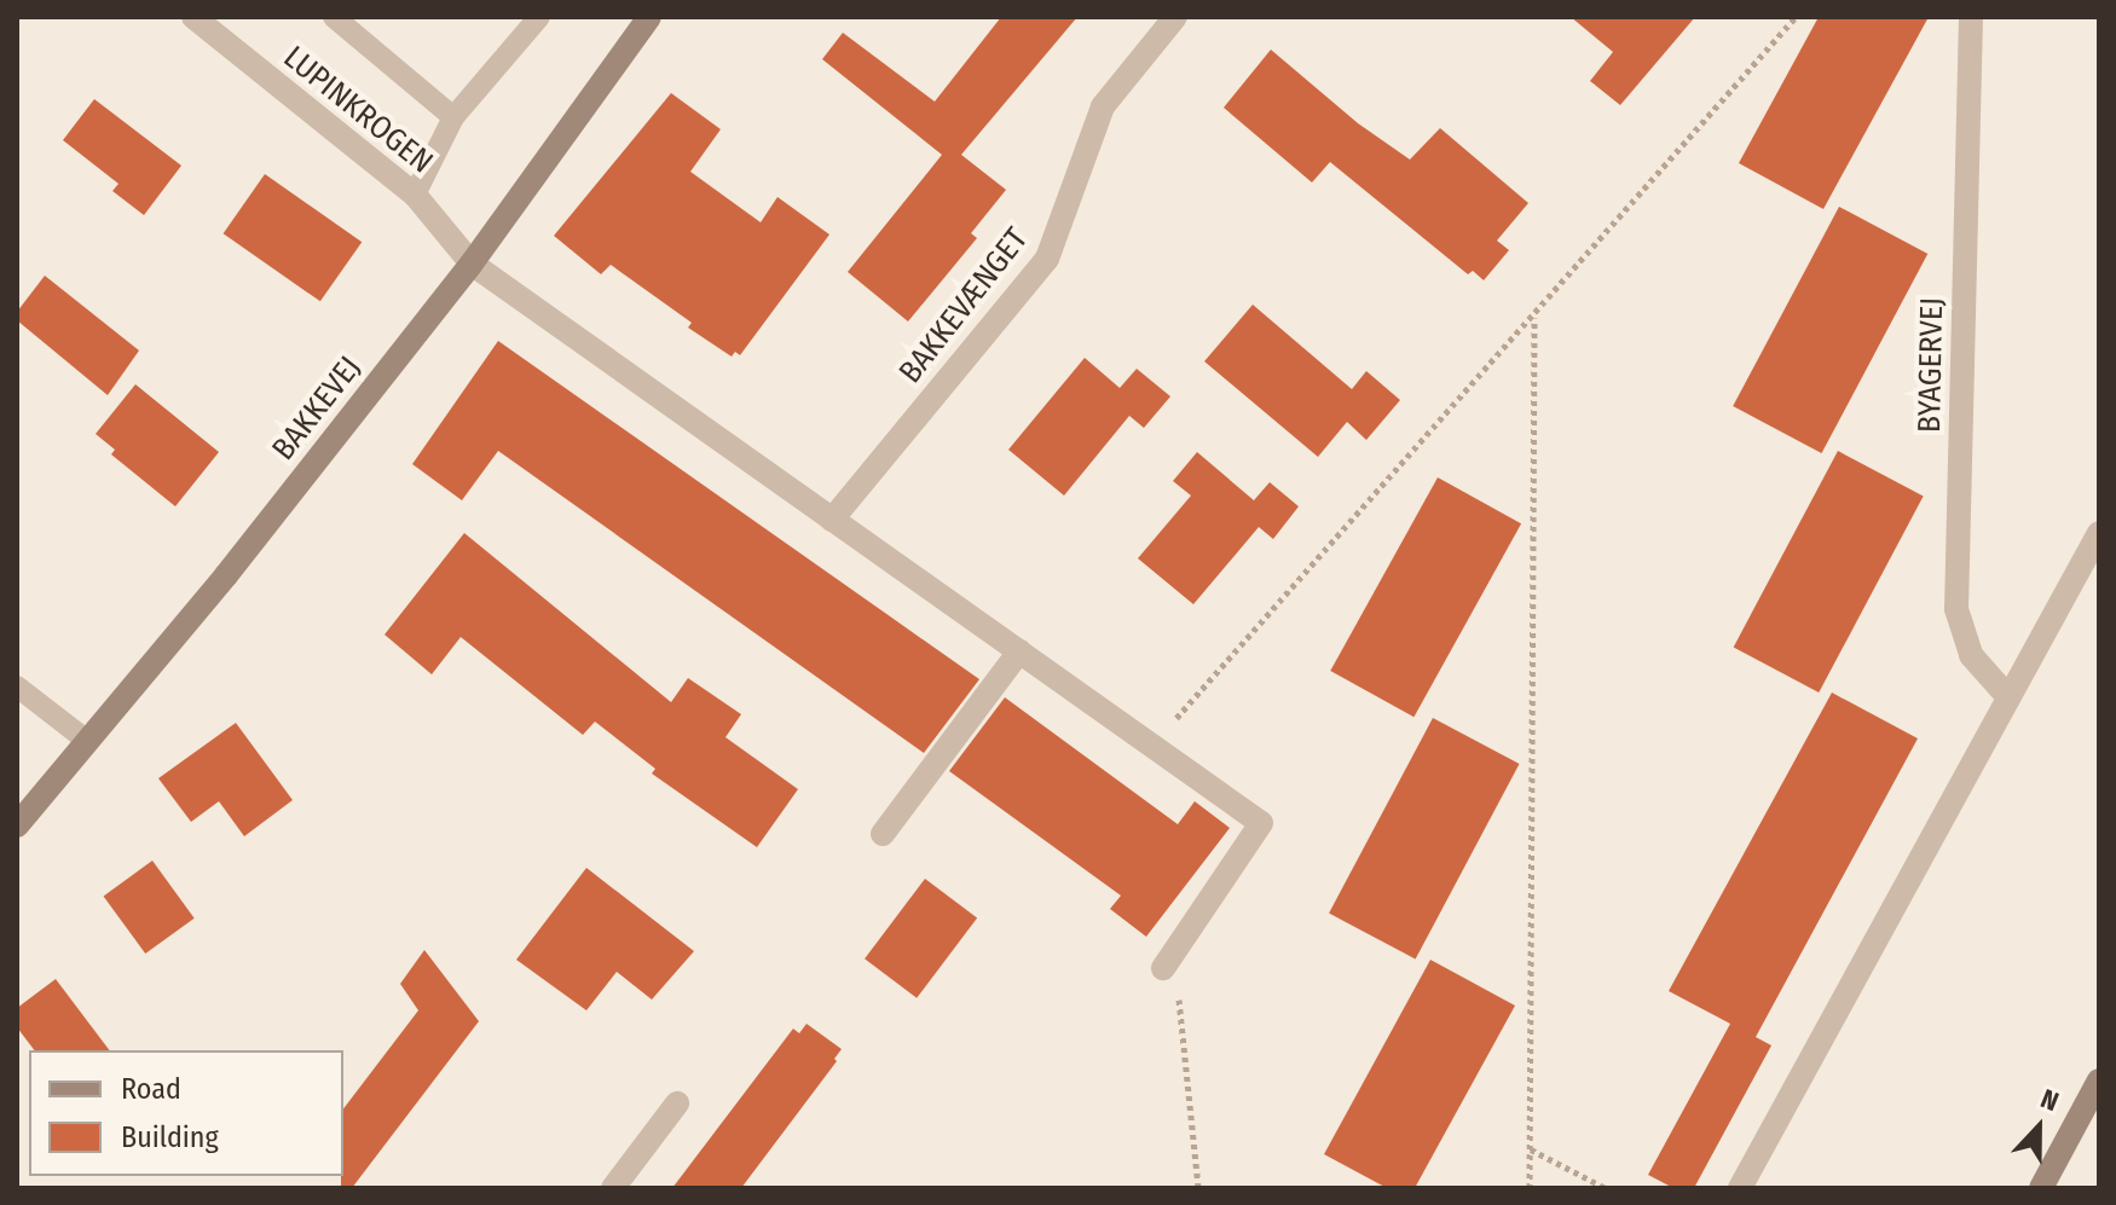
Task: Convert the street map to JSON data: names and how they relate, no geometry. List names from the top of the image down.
{
  "streets": {
    "street": [
      "LUPINKROGEN",
      "BAKKEVÆNGET",
      "BYAGERVEJ",
      "BAKKEVEJ"
    ]
  },
  "crossings": [
    ["LUPINKROGEN", "BAKKEVEJ"]
  ],
  "legend": ["Road", "Building"],
  "north": "top"
}
